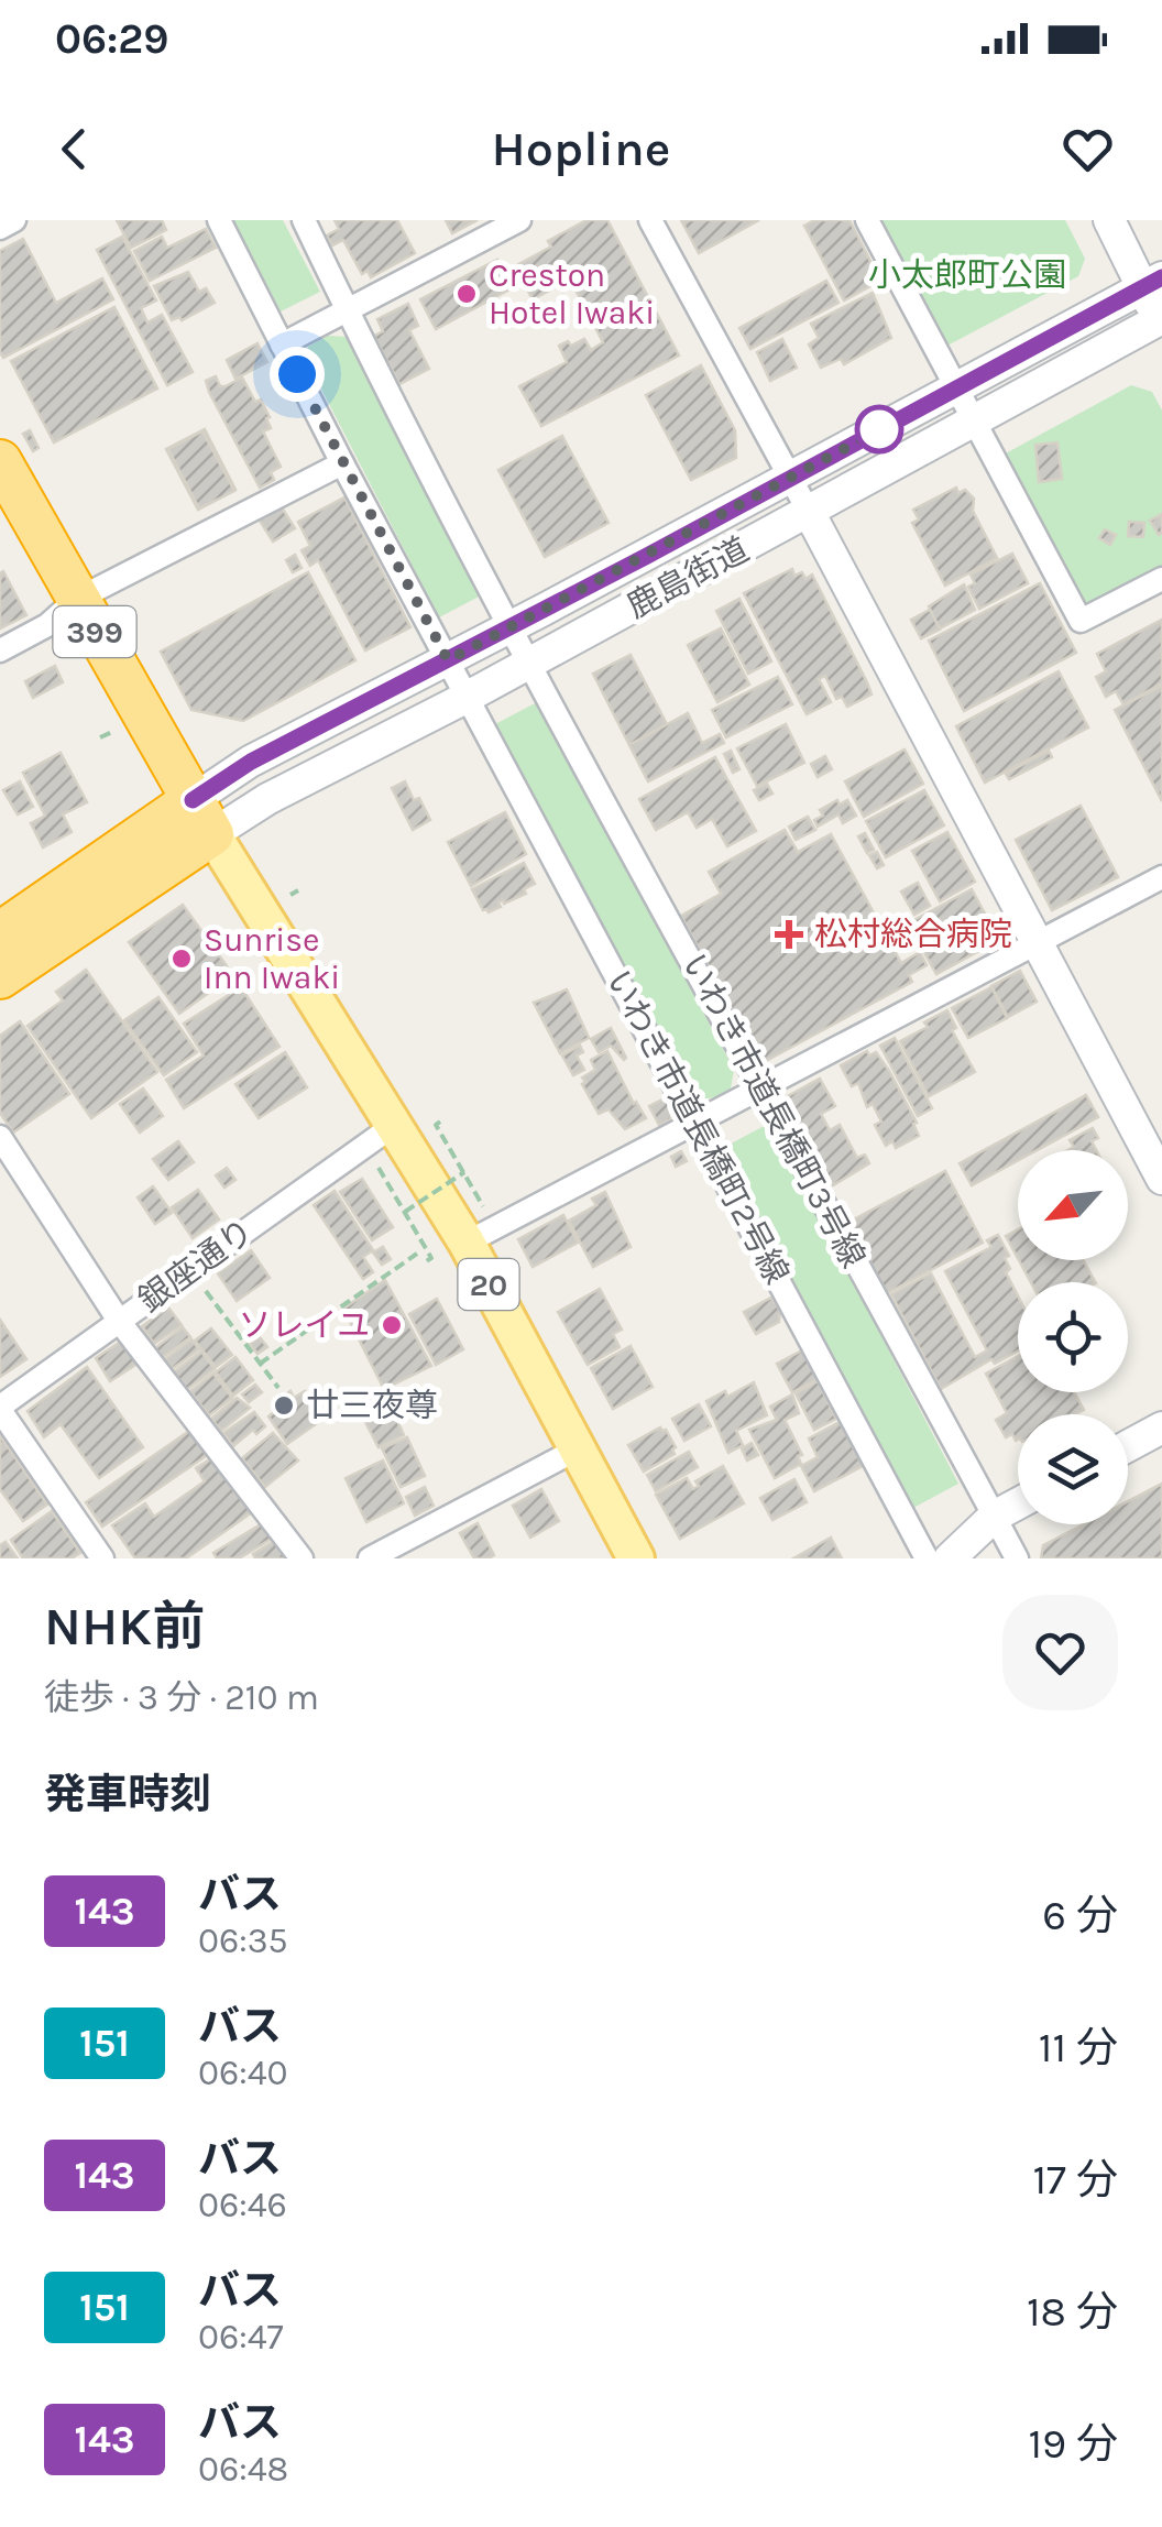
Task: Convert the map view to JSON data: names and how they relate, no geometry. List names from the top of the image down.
{
  "streets": {
    "highway": ["399"],
    "main road": ["20"],
    "street": [
      "鹿島街道",
      "いわき市道長橋町3号線",
      "いわき市道長橋町2号線",
      "銀座通り"
    ]
  },
  "crossings": [
    ["鹿島街道", "399"],
    ["鹿島街道", "いわき市道長橋町3号線"],
    ["鹿島街道", "いわき市道長橋町2号線"],
    ["鹿島街道", "20"],
    ["399", "20"],
    ["銀座通り", "20"]
  ],
  "parks": ["小太郎町公園"],
  "places": {
    "other": [
      "Creston Hotel Iwaki",
      "Sunrise Inn Iwaki",
      "ソレイユ",
      "廿三夜尊"
    ],
    "health": ["松村総合病院"]
  },
  "lines": ["bus line 143"],
  "north": "bottom left",
  "page": {
    "status": "06:29",
    "header": "Hopline",
    "heading": [
      ["NHK前", "徒歩 · 3 分 · 210 m"],
      "発車時刻"
    ],
    "list": [
      {
        "mark": "143",
        "name": "バス",
        "note": "06:35",
        "value": "6 分"
      },
      {
        "mark": "151",
        "name": "バス",
        "note": "06:40",
        "value": "11 分"
      },
      {
        "mark": "143",
        "name": "バス",
        "note": "06:46",
        "value": "17 分"
      },
      {
        "mark": "151",
        "name": "バス",
        "note": "06:47",
        "value": "18 分"
      },
      {
        "mark": "143",
        "name": "バス",
        "note": "06:48",
        "value": "19 分"
      }
    ]
  }
}
